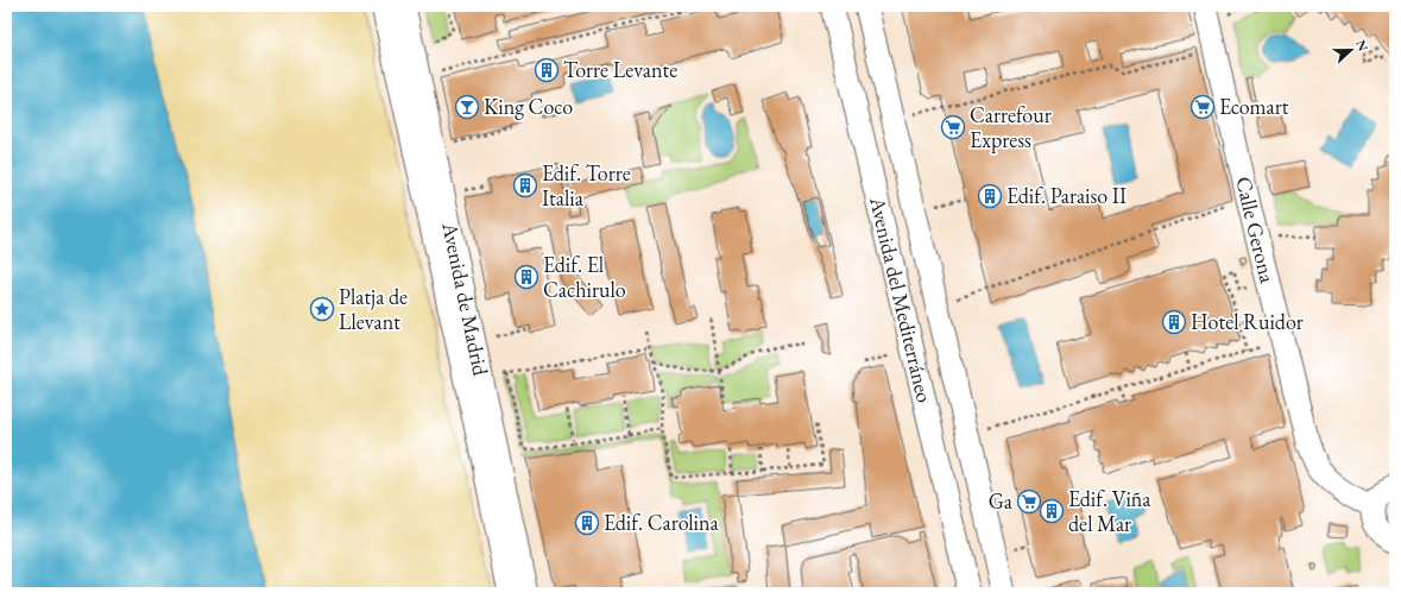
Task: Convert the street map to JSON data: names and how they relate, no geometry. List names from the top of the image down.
{
  "streets": {
    "street": ["Calle Gerona", "Avenida de Madrid", "Avenida del Mediterráneo"]
  },
  "places": {
    "building": [
      "Torre Levante",
      "Edif. Torre Italia",
      "Edif. Paraiso II",
      "Edif. El Cachirulo",
      "Hotel Ruidor",
      "Edif. Viña del Mar",
      "Edif. Carolina"
    ],
    "bar": ["King Coco"],
    "supermarket": ["Ecomart", "Carrefour Express", "Ga"],
    "place": ["Platja de Llevant"]
  },
  "north": "right"
}
